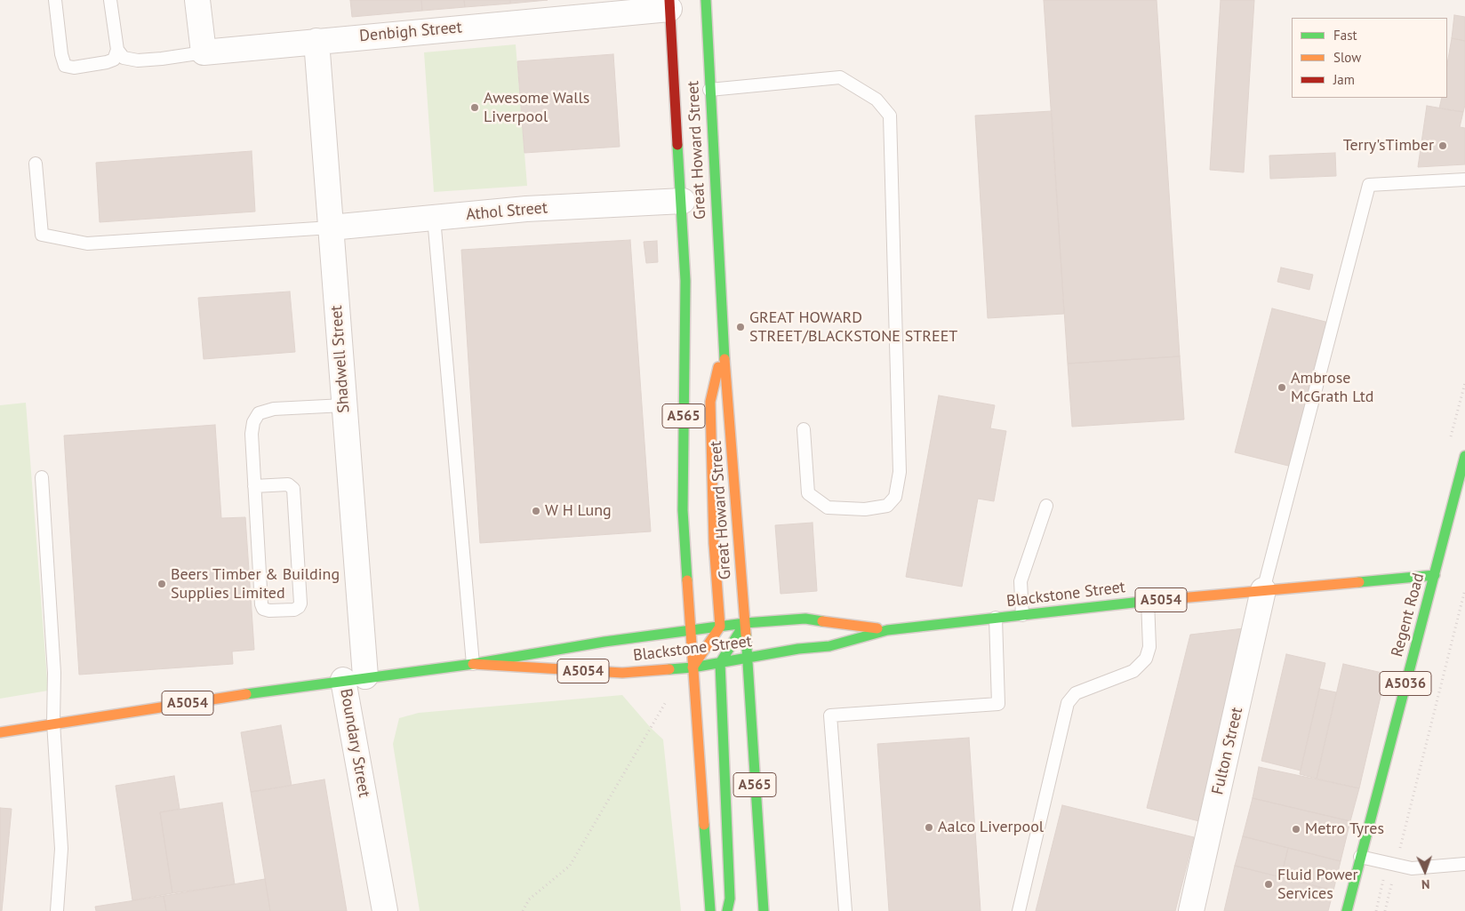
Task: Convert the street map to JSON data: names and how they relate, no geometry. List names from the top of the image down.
{
  "streets": {
    "main road": [
      "Great Howard Street",
      "A565",
      "Blackstone Street",
      "A5054",
      "Regent Road",
      "A5036",
      "Boundary Street"
    ],
    "street": [
      "Denbigh Street",
      "Athol Street",
      "Shadwell Street",
      "Fulton Street"
    ]
  },
  "crossings": [
    ["Denbigh Street", "Great Howard Street"],
    ["Denbigh Street", "Shadwell Street"],
    ["Great Howard Street", "Athol Street"],
    ["Great Howard Street", "Blackstone Street"],
    ["Athol Street", "Shadwell Street"],
    ["Shadwell Street", "Blackstone Street"],
    ["Shadwell Street", "Boundary Street"],
    ["Blackstone Street", "Regent Road"],
    ["Blackstone Street", "Boundary Street"],
    ["Blackstone Street", "Fulton Street"]
  ],
  "places": [
    "Awesome Walls Liverpool",
    "Terry'sTimber",
    "GREAT HOWARD STREET/BLACKSTONE STREET",
    "Ambrose McGrath Ltd",
    "W H Lung",
    "Beers Timber & Building Supplies Limited",
    "Aalco Liverpool",
    "Metro Tyres",
    "Fluid Power Services"
  ],
  "legend": ["Fast", "Slow", "Jam"],
  "north": "bottom"
}
